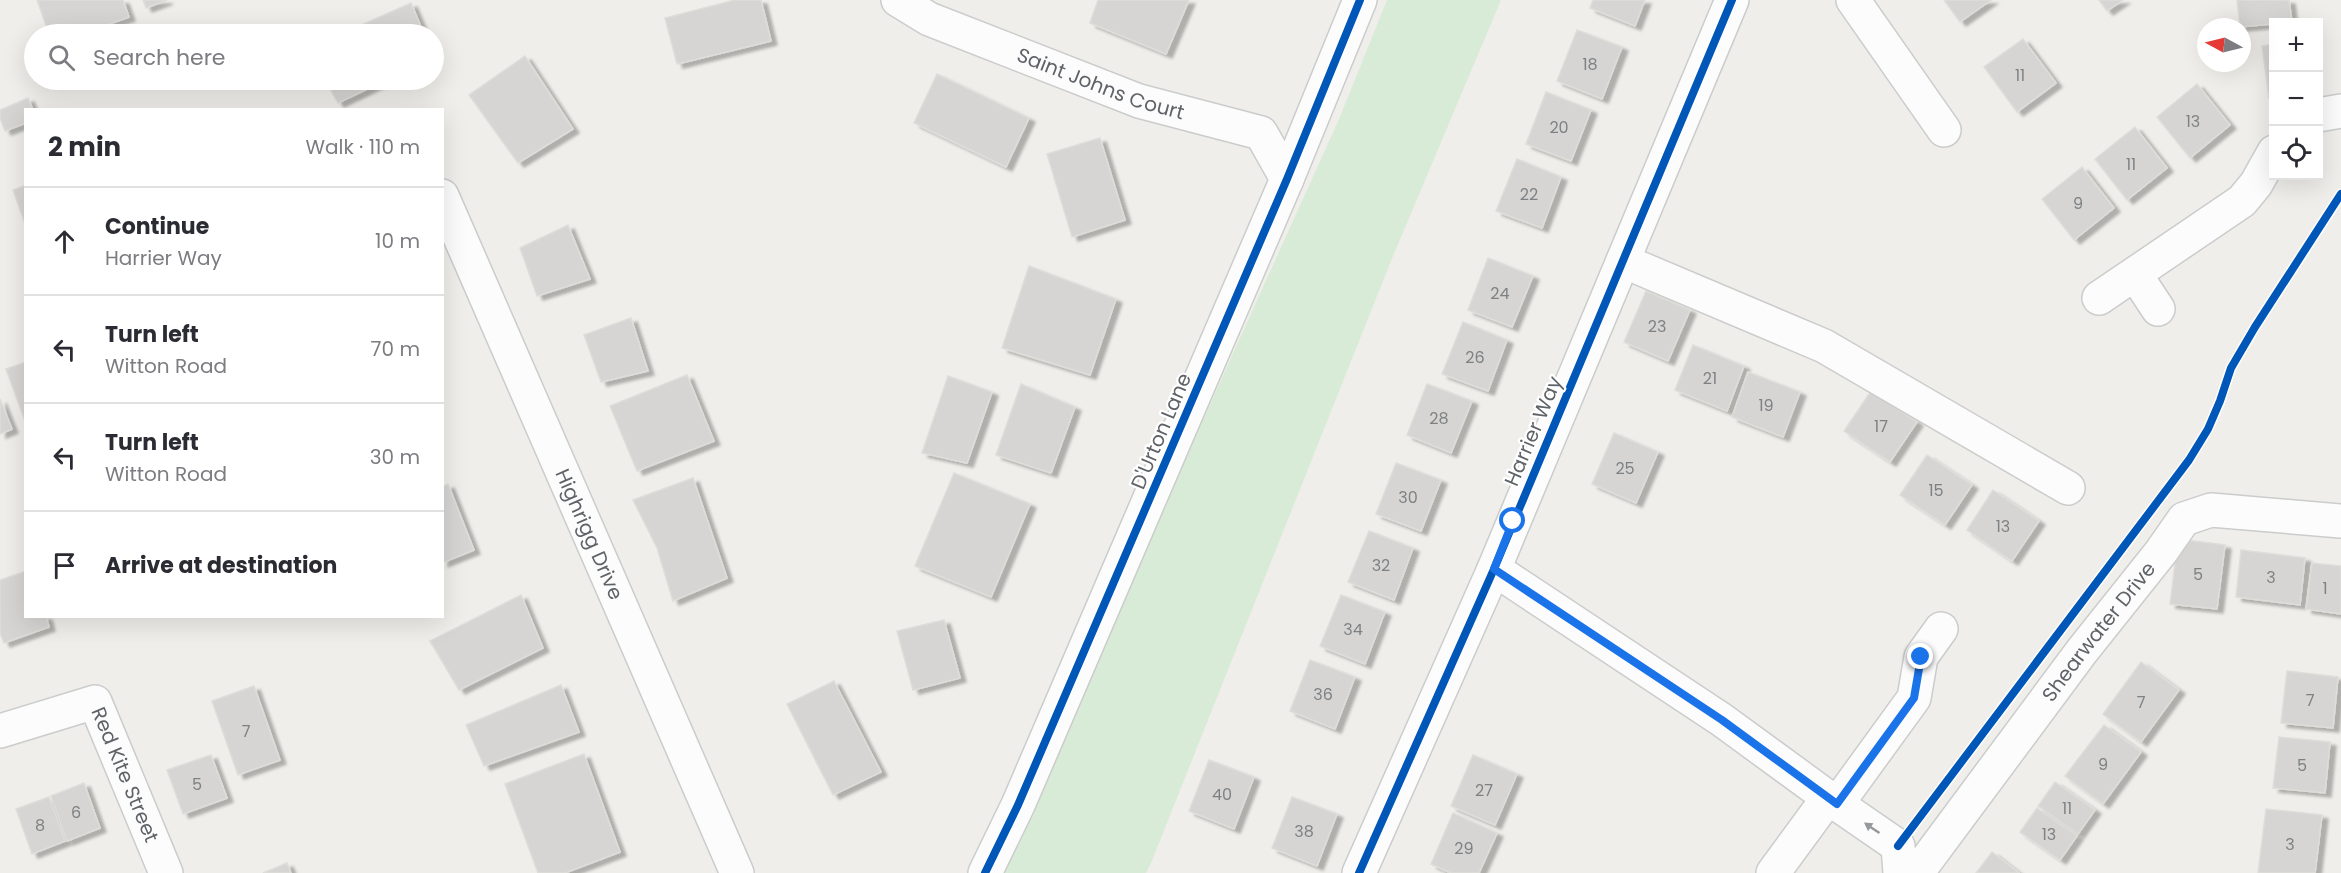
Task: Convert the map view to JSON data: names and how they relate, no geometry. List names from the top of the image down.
{
  "streets": {
    "street": [
      "Saint Johns Court",
      "D'Urton Lane",
      "Harrier Way",
      "Highrigg Drive",
      "Shearwater Drive",
      "Red Kite Street"
    ]
  },
  "crossings": [
    ["Saint Johns Court", "D'Urton Lane"]
  ],
  "house_numbers": [
    "18",
    "11",
    "13",
    "20",
    "11",
    "22",
    "9",
    "24",
    "23",
    "26",
    "21",
    "19",
    "28",
    "17",
    "25",
    "15",
    "30",
    "13",
    "32",
    "5",
    "3",
    "1",
    "34",
    "36",
    "7",
    "7",
    "7",
    "9",
    "5",
    "5",
    "27",
    "40",
    "11",
    "6",
    "8",
    "38",
    "13",
    "3",
    "29"
  ],
  "north": "left",
  "page": {
    "map_buttons": ["+", "−"],
    "search": "Search here",
    "heading": ["2 min", "Walk · 110 m"],
    "list": [
      ["Continue", "Harrier Way", "10 m"],
      ["Turn left", "Witton Road", "70 m"],
      ["Turn left", "Witton Road", "30 m"],
      "Arrive at destination"
    ]
  }
}
